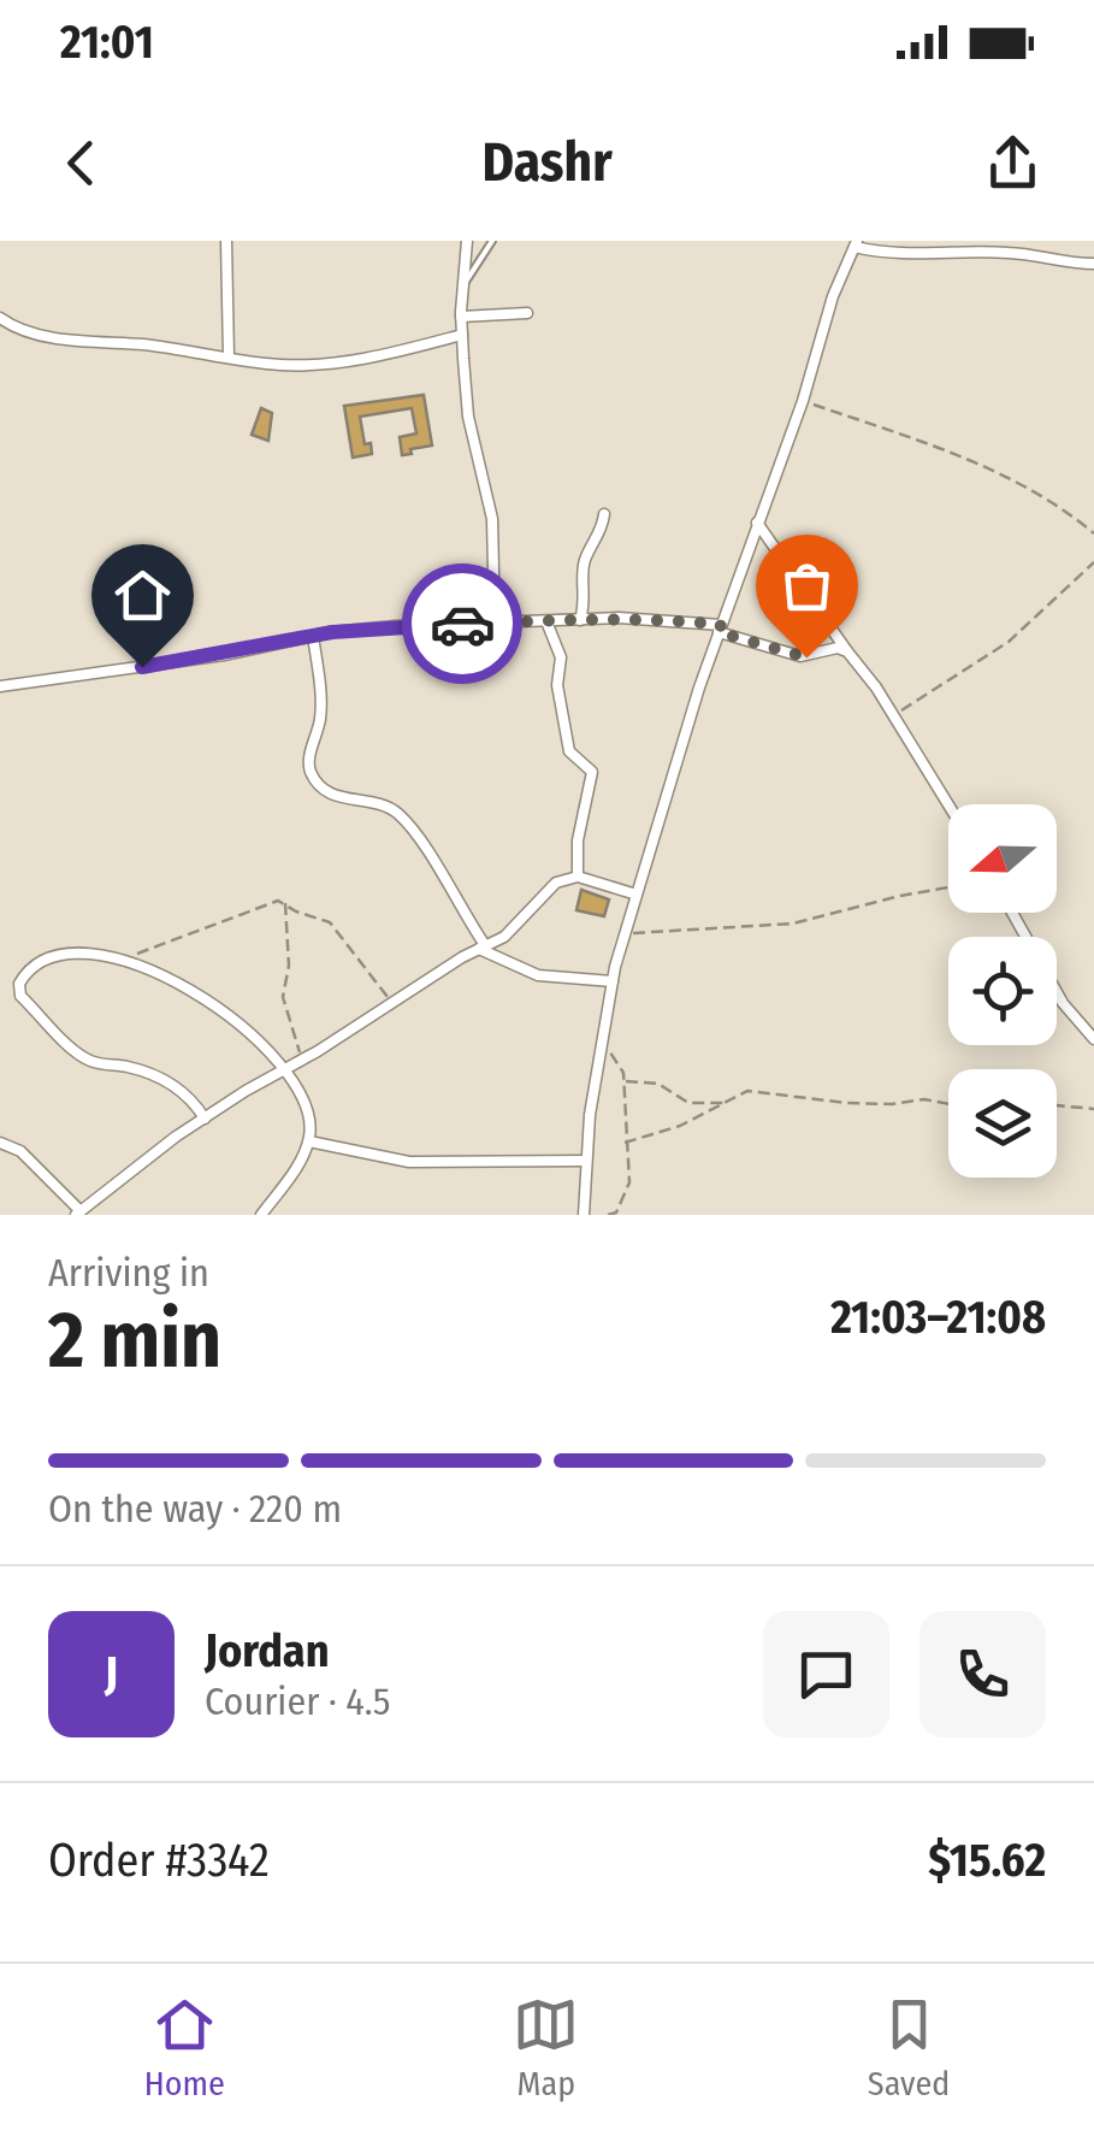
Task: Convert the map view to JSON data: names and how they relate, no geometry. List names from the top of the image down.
{
  "north": "left",
  "page": {
    "status": "21:01",
    "header": "Dashr",
    "heading": ["2 min", "Arriving in", "21:03–21:08"],
    "panel": [
      "Jordan",
      "Courier · 4.5",
      "Order #3342",
      "$15.62"
    ],
    "bar": "On the way · 220 m",
    "round": "J",
    "tabs": ["Home", "Map", "Saved"]
  }
}
